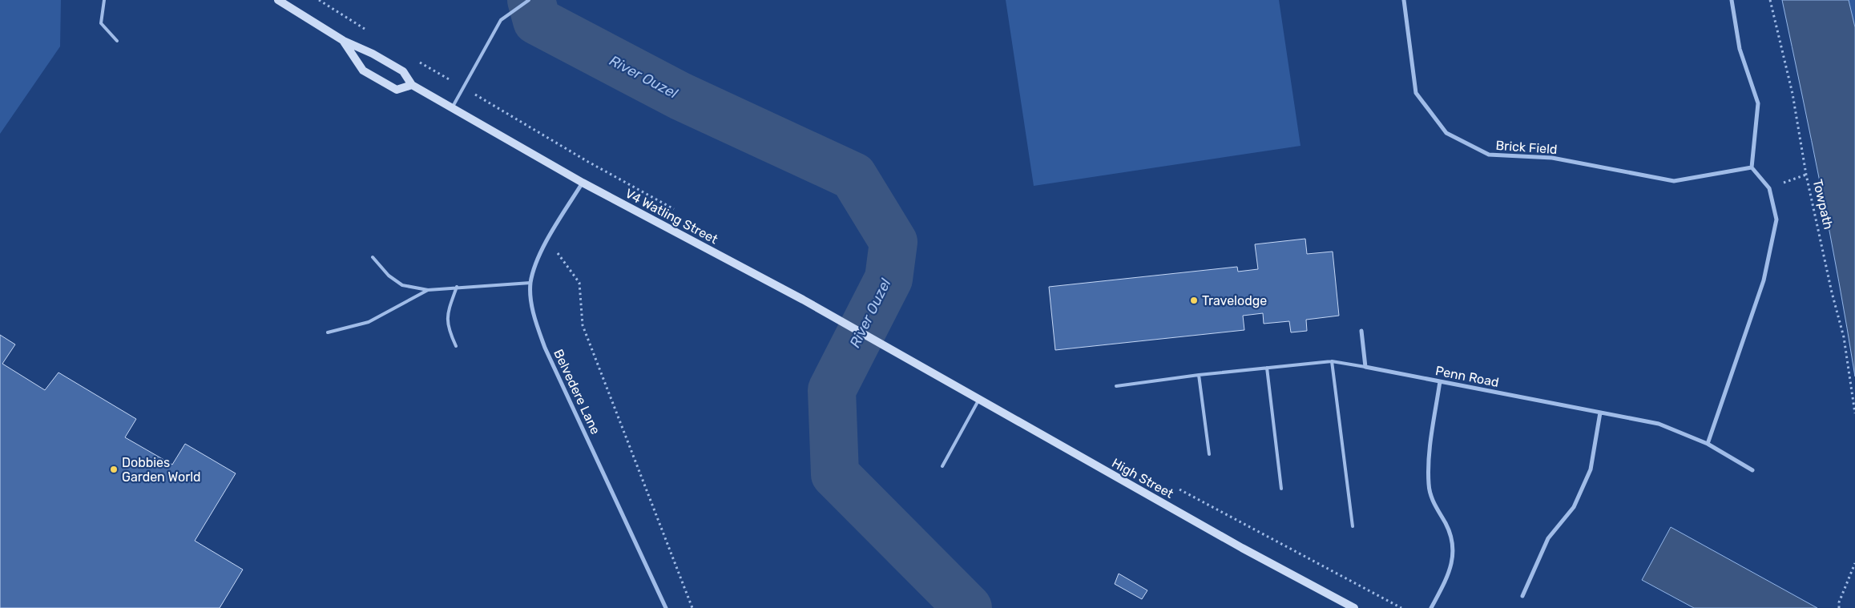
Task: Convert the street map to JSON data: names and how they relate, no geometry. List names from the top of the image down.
{
  "streets": {
    "street": [
      "Brick Field",
      "V4 Watling Street",
      "Penn Road",
      "Belvedere Lane",
      "High Street"
    ],
    "path": ["Towpath"]
  },
  "crossings": [
    ["V4 Watling Street", "Belvedere Lane"],
    ["V4 Watling Street", "High Street"]
  ],
  "water": ["River Ouzel"],
  "places": ["Travelodge", "Dobbies Garden World"]
}
